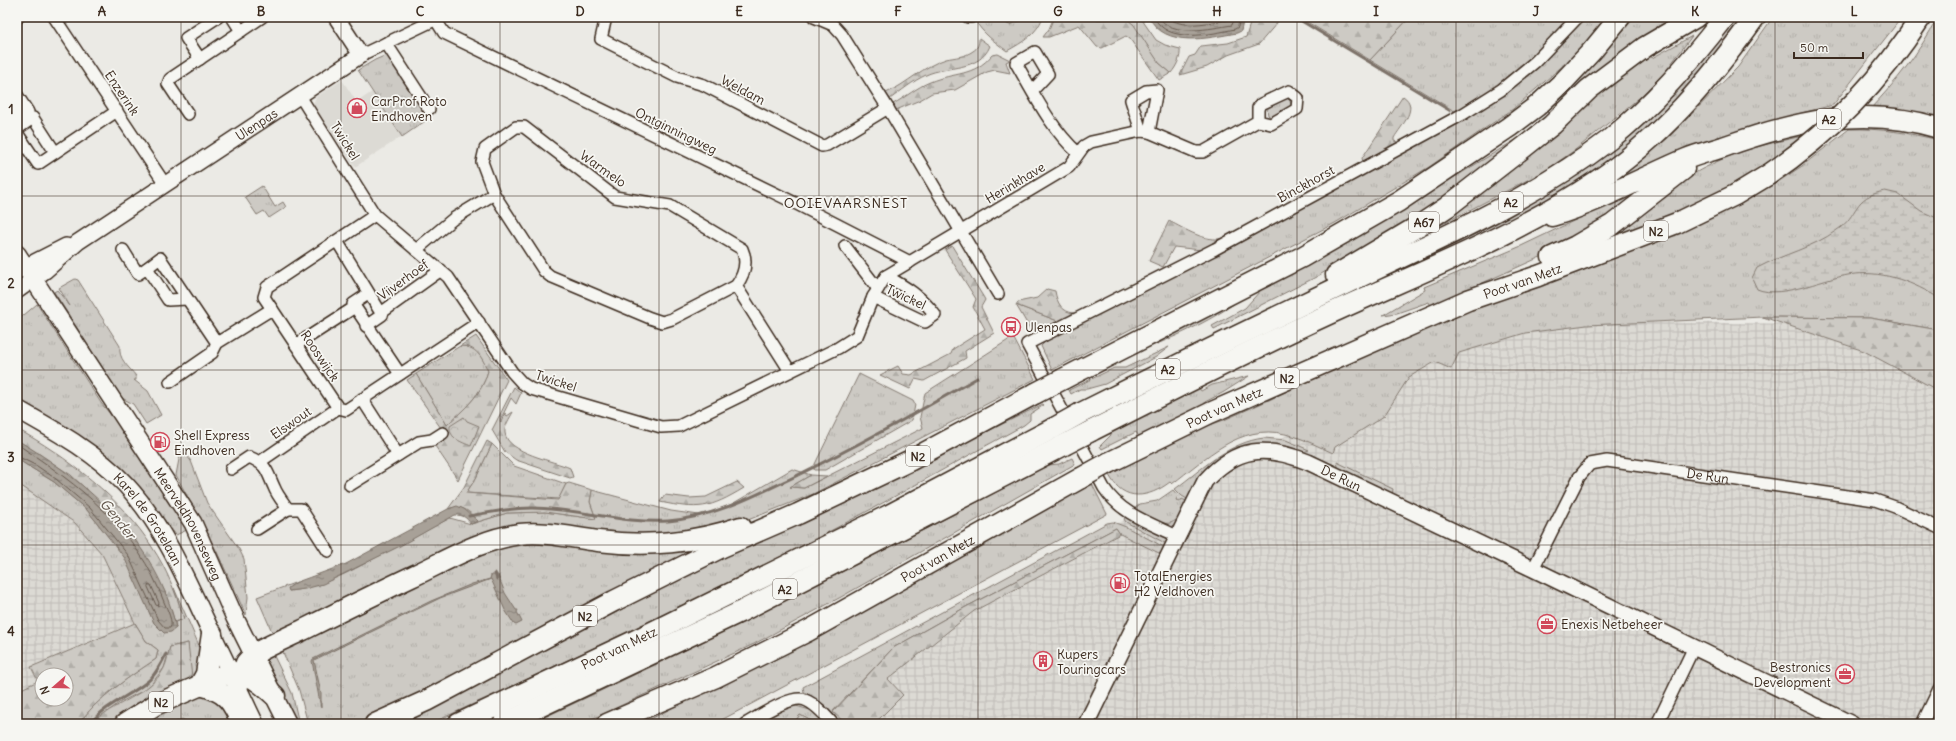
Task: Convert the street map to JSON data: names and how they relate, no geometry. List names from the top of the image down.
{
  "streets": {
    "highway": [
      "A2",
      "A67",
      "N2",
      "Poot van Metz"
    ],
    "main road": ["Karel de Grotelaan", "Meerveldhovenseweg"],
    "street": [
      "Weldam",
      "Enzerink",
      "Ulenpas",
      "Ontginningweg",
      "Twickel",
      "Warmelo",
      "Herinkhave",
      "Binckhorst",
      "Vijverhoef",
      "Rooswijck",
      "Elswout",
      "De Run"
    ]
  },
  "crossings": [
    ["Enzerink", "Ulenpas"],
    ["A2", "N2"],
    ["A2", "Poot van Metz"],
    ["Ulenpas", "Ontginningweg"],
    ["Ulenpas", "Twickel"],
    ["Ulenpas", "Meerveldhovenseweg"],
    ["Ontginningweg", "Twickel"],
    ["Twickel", "Herinkhave"],
    ["Twickel", "Vijverhoef"],
    ["Twickel", "Rooswijck"],
    ["Binckhorst", "De Run"],
    ["A67", "N2"],
    ["A67", "Poot van Metz"],
    ["N2", "Poot van Metz"],
    ["N2", "Karel de Grotelaan"],
    ["N2", "Meerveldhovenseweg"],
    ["Vijverhoef", "Rooswijck"],
    ["Rooswijck", "Elswout"]
  ],
  "districts": ["OOIEVAARSNEST"],
  "water": ["Gender"],
  "places": {
    "shop": ["CarProf Roto Eindhoven"],
    "bus stop": ["Ulenpas"],
    "fuel station": ["Shell Express Eindhoven", "TotalEnergies H2 Veldhoven"],
    "office": ["Enexis Netbeheer", "Bestronics Development"],
    "building": ["Kupers Touringcars"]
  },
  "scale_bar": "50 m",
  "north": "left",
  "grid": {
    "columns": [
      "A",
      "B",
      "C",
      "D",
      "E",
      "F",
      "G",
      "H",
      "I",
      "J",
      "K",
      "L"
    ],
    "rows": [
      "1",
      "2",
      "3",
      "4"
    ]
  }
}
